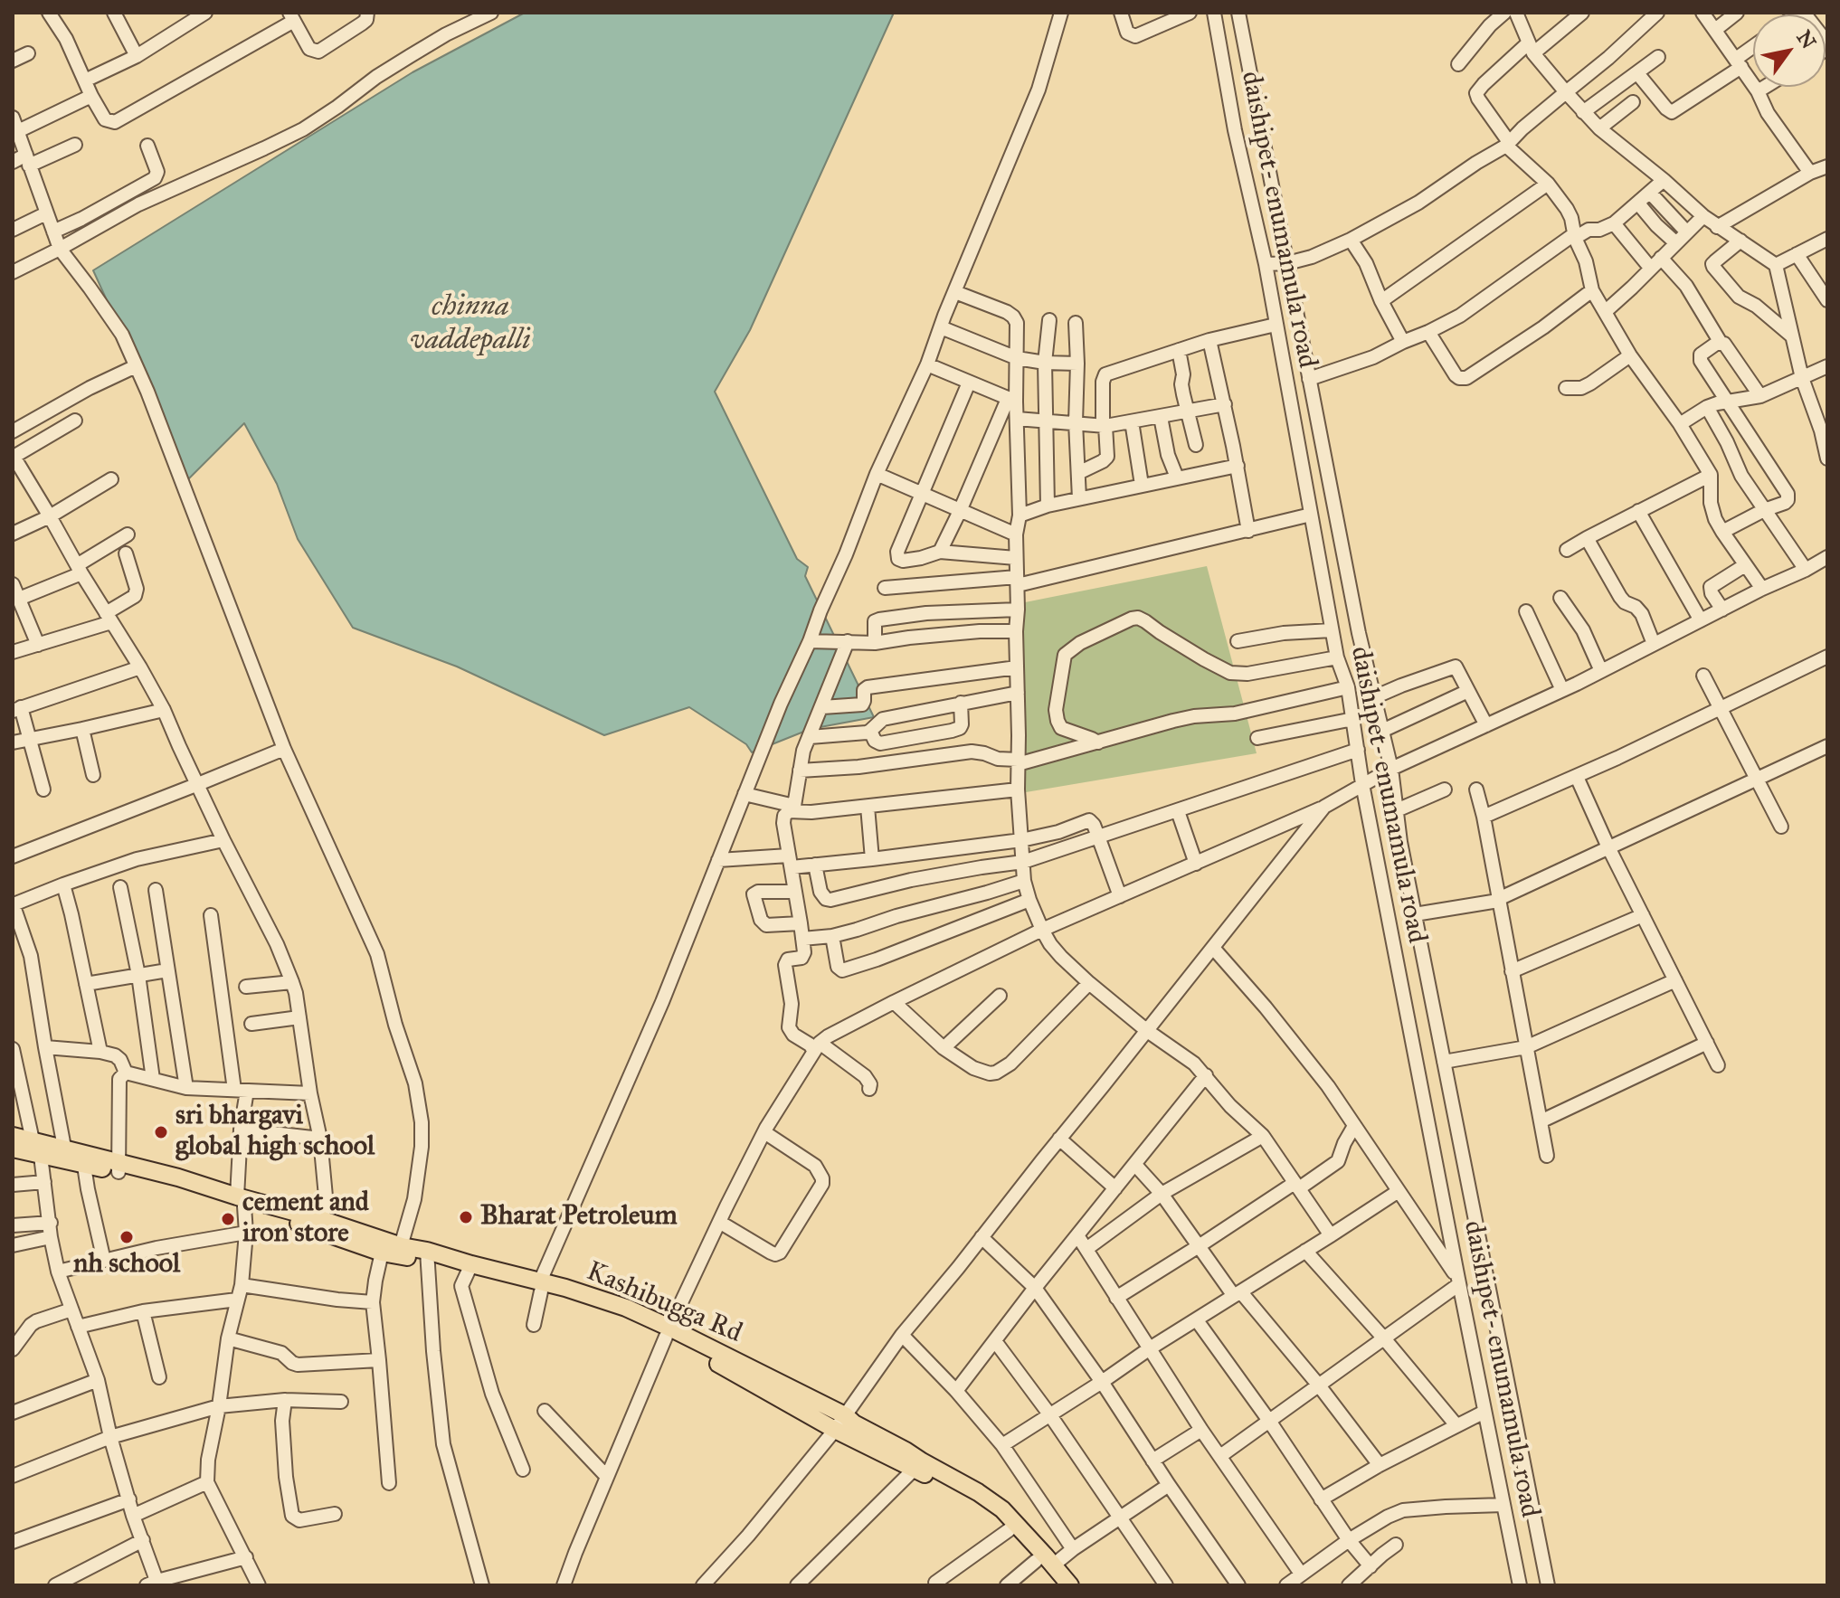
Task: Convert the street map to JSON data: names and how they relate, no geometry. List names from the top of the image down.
{
  "streets": {
    "main road": ["Kashibugga Rd"],
    "street": ["daishipet- enumamula road"]
  },
  "water": ["chinna vaddepalli"],
  "places": [
    "sri bhargavi global high school",
    "Bharat Petroleum",
    "cement and iron store",
    "nh school"
  ],
  "north": "top right"
}
